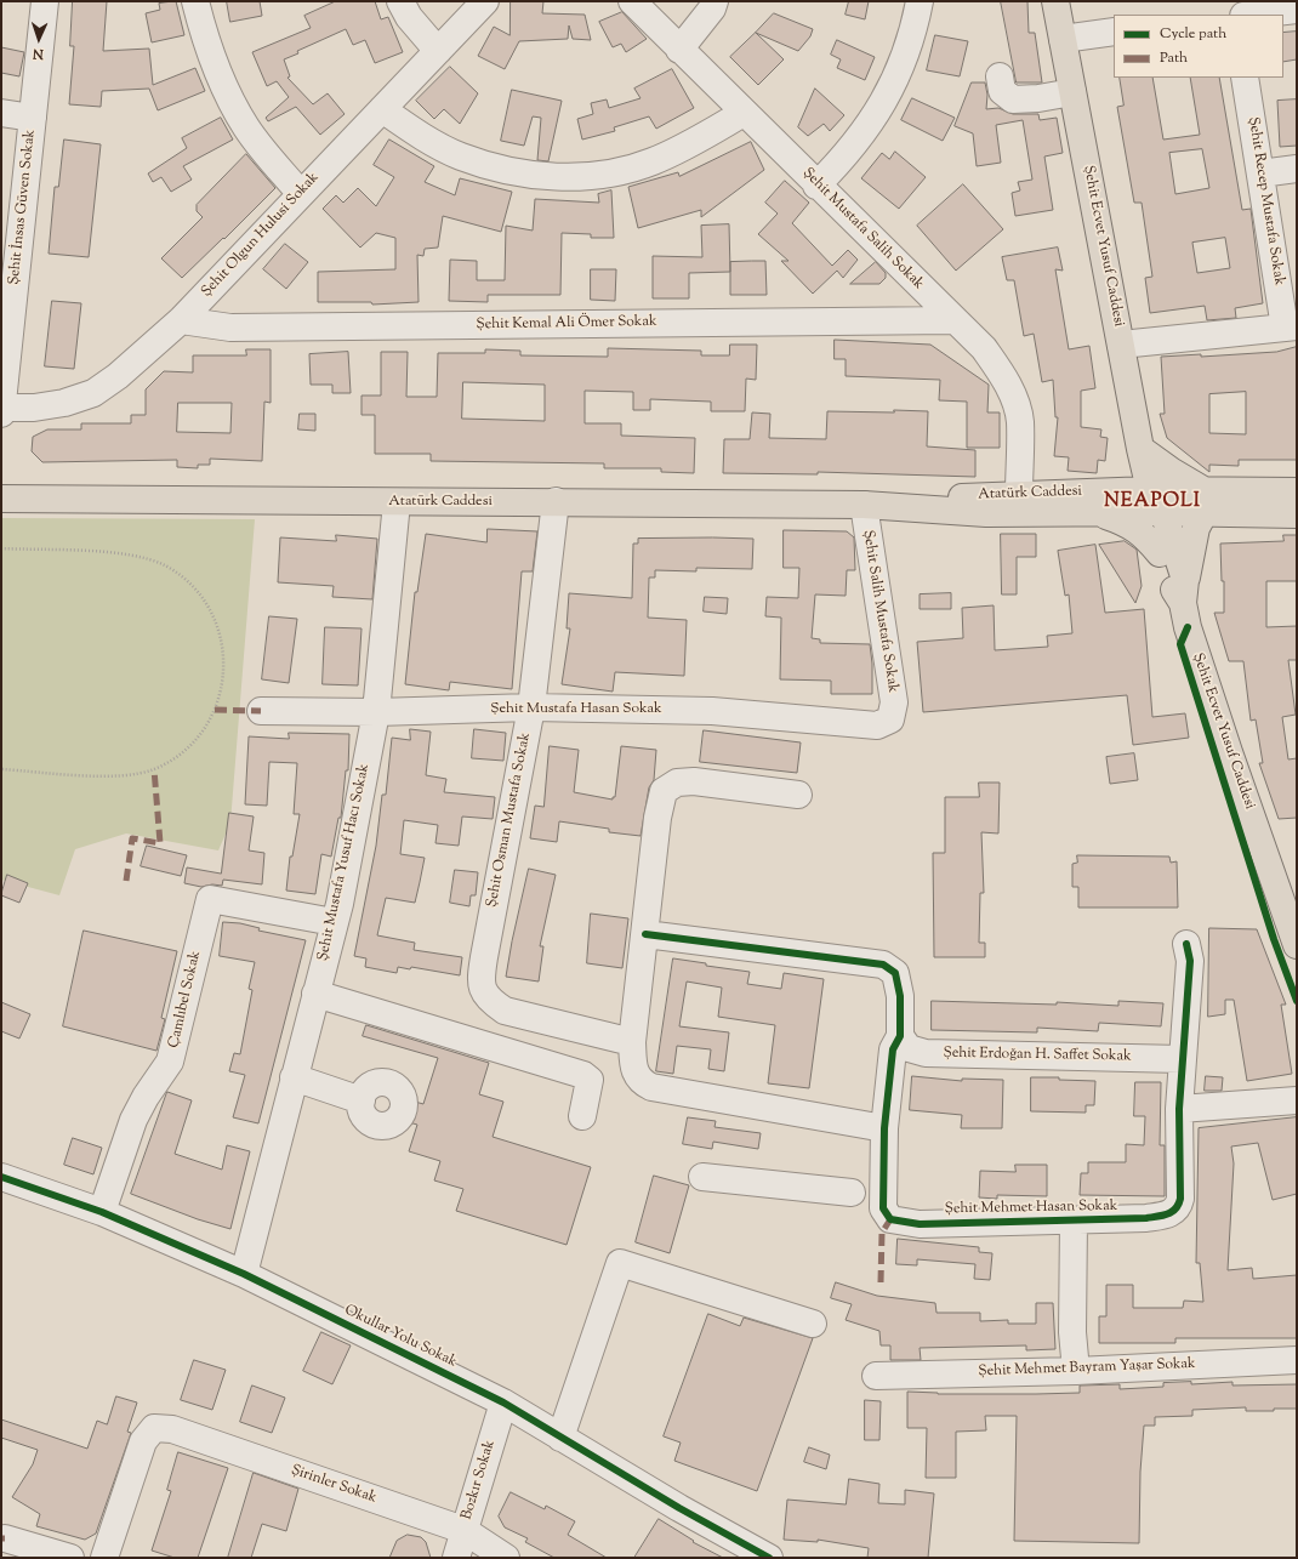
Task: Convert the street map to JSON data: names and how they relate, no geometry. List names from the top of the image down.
{
  "streets": {
    "main road": ["Şehit Ecvet Yusuf Caddesi", "Atatürk Caddesi"],
    "street": [
      "Şehit Recep Mustafa Sokak",
      "Şehit İnsas Güven Sokak",
      "Şehit Mustafa Salih Sokak",
      "Şehit Olgun Hulusi Sokak",
      "Şehit Kemal Ali Ömer Sokak",
      "Şehit Salih Mustafa Sokak",
      "Şehit Mustafa Hasan Sokak",
      "Şehit Osman Mustafa Sokak",
      "Şehit Mustafa Yusuf Hacı Sokak",
      "Çamlıbel Sokak",
      "Şehit Erdoğan H. Saffet Sokak",
      "Şehit Mehmet Hasan Sokak",
      "Okullar Yolu Sokak",
      "Şehit Mehmet Bayram Yaşar Sokak",
      "Bozkır Sokak",
      "Şirinler Sokak"
    ]
  },
  "crossings": [
    ["Şehit İnsas Güven Sokak", "Şehit Olgun Hulusi Sokak"],
    ["Şehit Mustafa Salih Sokak", "Şehit Kemal Ali Ömer Sokak"],
    ["Şehit Mustafa Salih Sokak", "Atatürk Caddesi"],
    ["Şehit Olgun Hulusi Sokak", "Şehit Kemal Ali Ömer Sokak"],
    ["Şehit Ecvet Yusuf Caddesi", "Atatürk Caddesi"],
    ["Atatürk Caddesi", "Şehit Salih Mustafa Sokak"],
    ["Atatürk Caddesi", "Şehit Osman Mustafa Sokak"],
    ["Atatürk Caddesi", "Şehit Mustafa Yusuf Hacı Sokak"],
    ["Şehit Salih Mustafa Sokak", "Şehit Mustafa Hasan Sokak"],
    ["Şehit Mustafa Hasan Sokak", "Şehit Osman Mustafa Sokak"],
    ["Şehit Mustafa Hasan Sokak", "Şehit Mustafa Yusuf Hacı Sokak"],
    ["Şehit Mustafa Yusuf Hacı Sokak", "Çamlıbel Sokak"],
    ["Şehit Mustafa Yusuf Hacı Sokak", "Okullar Yolu Sokak"],
    ["Çamlıbel Sokak", "Okullar Yolu Sokak"],
    ["Okullar Yolu Sokak", "Bozkır Sokak"],
    ["Bozkır Sokak", "Şirinler Sokak"]
  ],
  "districts": ["NEAPOLI"],
  "legend": ["Cycle path", "Path"],
  "north": "bottom"
}
